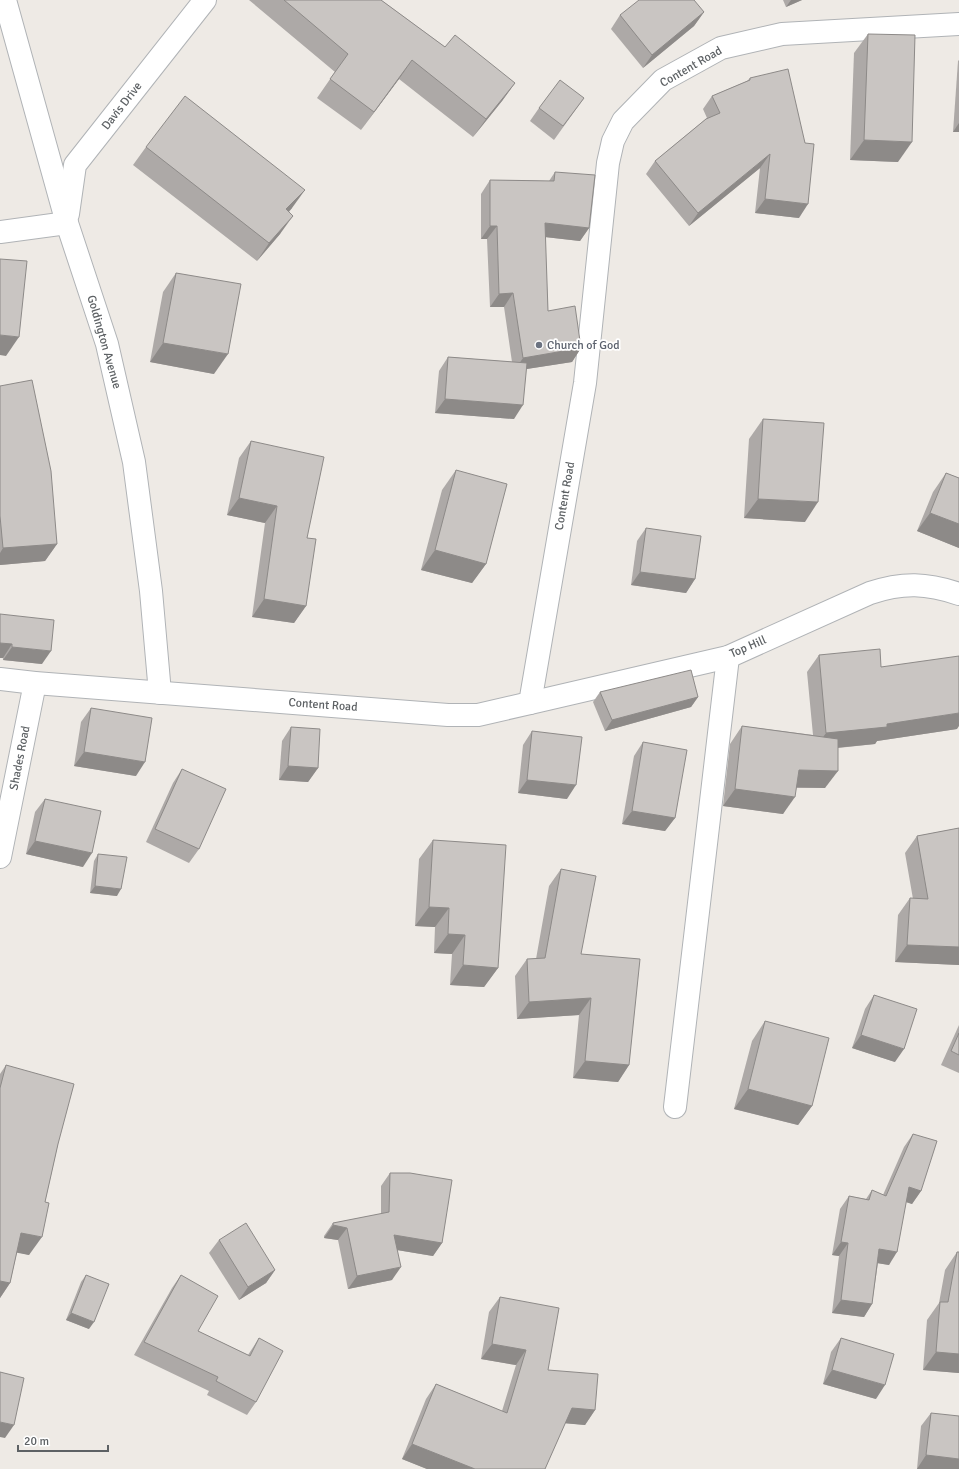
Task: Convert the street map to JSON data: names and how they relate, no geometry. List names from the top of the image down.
{
  "streets": {
    "street": [
      "Content Road",
      "Davis Drive",
      "Goldington Avenue",
      "Top Hill",
      "Shades Road"
    ]
  },
  "crossings": [
    ["Content Road", "Goldington Avenue"],
    ["Content Road", "Top Hill"],
    ["Content Road", "Shades Road"],
    ["Davis Drive", "Goldington Avenue"]
  ],
  "places": ["Church of God"],
  "scale_bar": "20 m"
}
